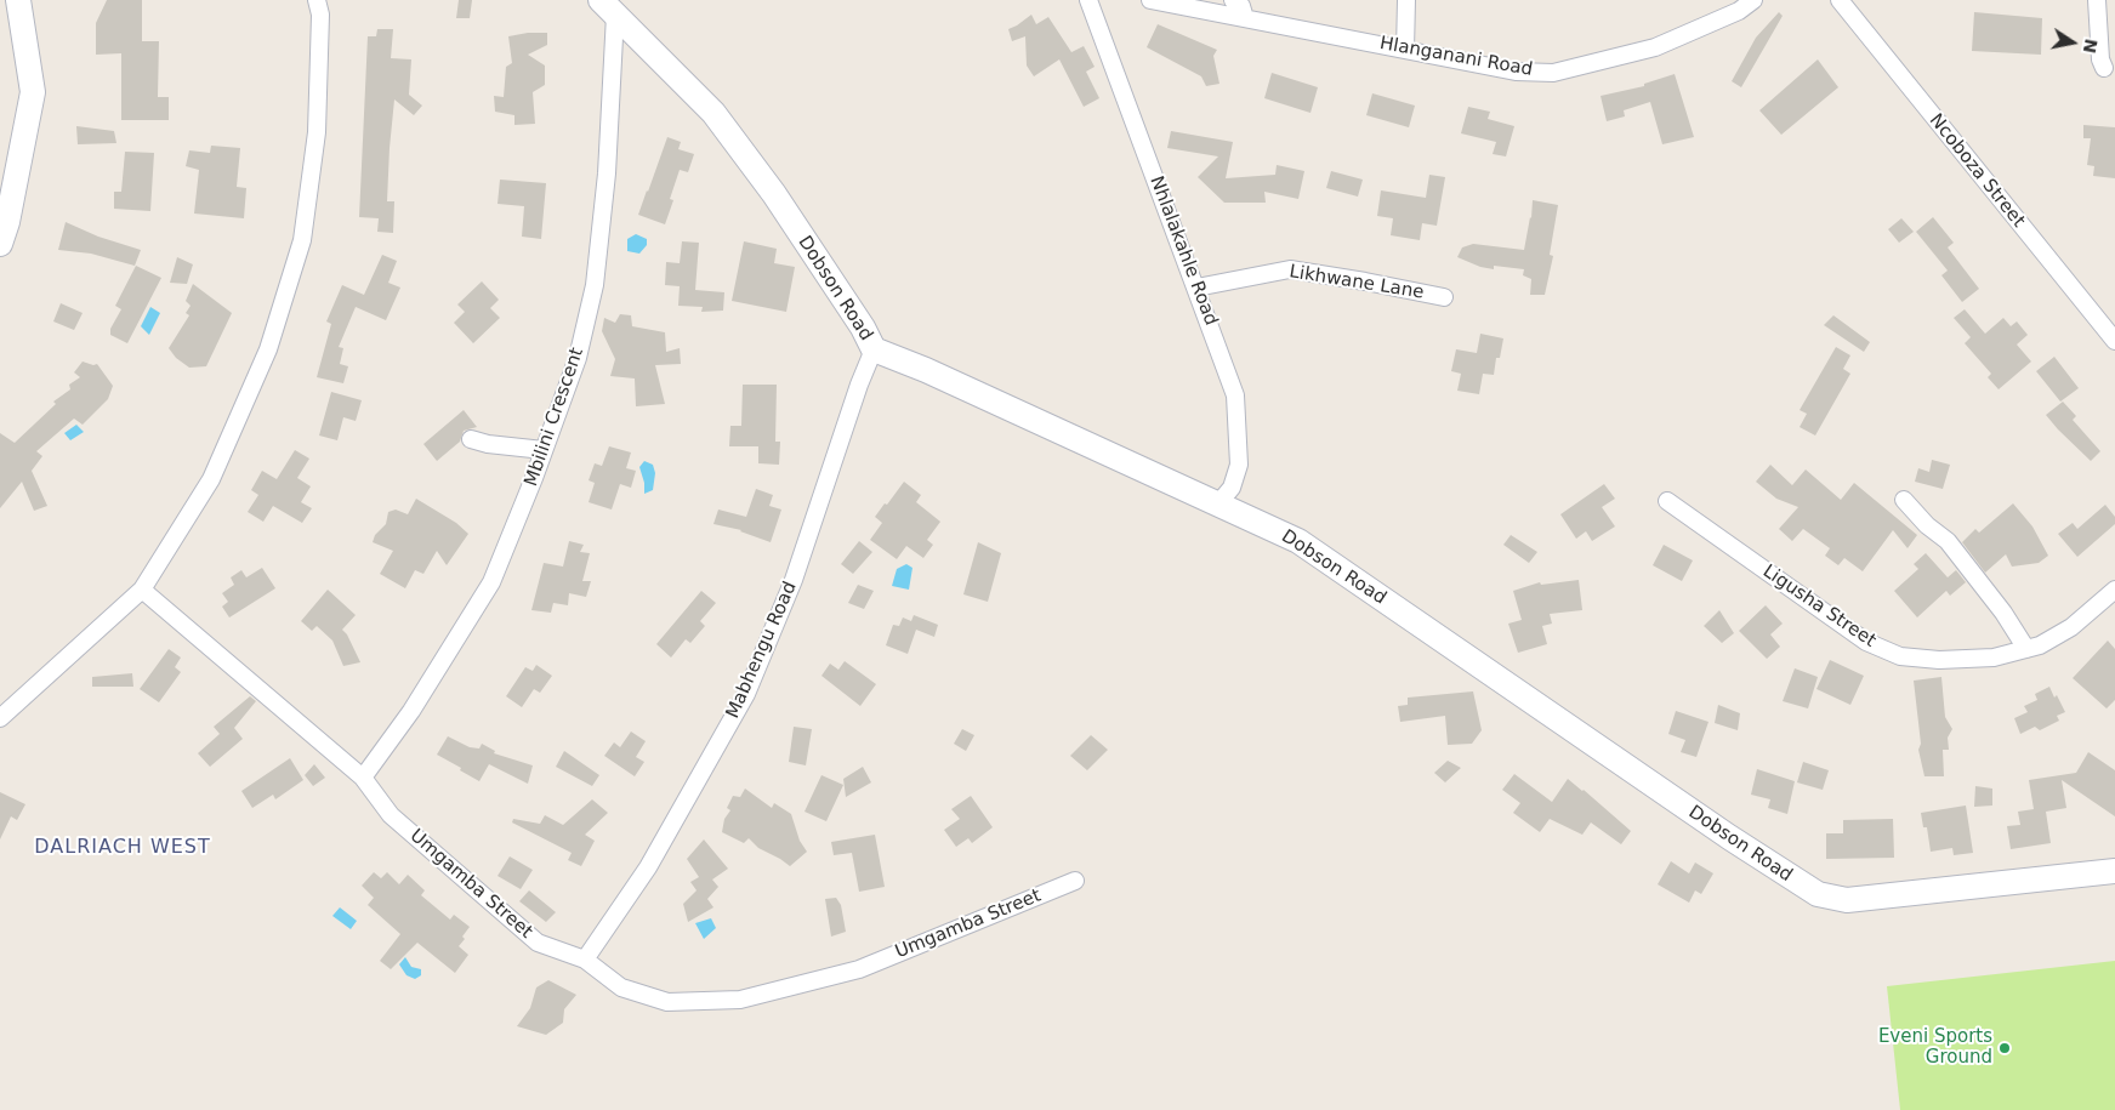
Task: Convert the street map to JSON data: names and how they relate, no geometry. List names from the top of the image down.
{
  "streets": {
    "street": [
      "Hlanganani Road",
      "Ncoboza Street",
      "Nhlalakahle Road",
      "Likhwane Lane",
      "Dobson Road",
      "Mbilini Crescent",
      "Ligusha Street",
      "Mabhengu Road",
      "Umgamba Street"
    ]
  },
  "crossings": [
    ["Nhlalakahle Road", "Likhwane Lane"],
    ["Nhlalakahle Road", "Dobson Road"],
    ["Dobson Road", "Mbilini Crescent"],
    ["Dobson Road", "Mabhengu Road"],
    ["Mbilini Crescent", "Umgamba Street"],
    ["Mabhengu Road", "Umgamba Street"]
  ],
  "districts": ["DALRIACH WEST"],
  "places": ["Eveni Sports Ground"],
  "north": "right"
}
